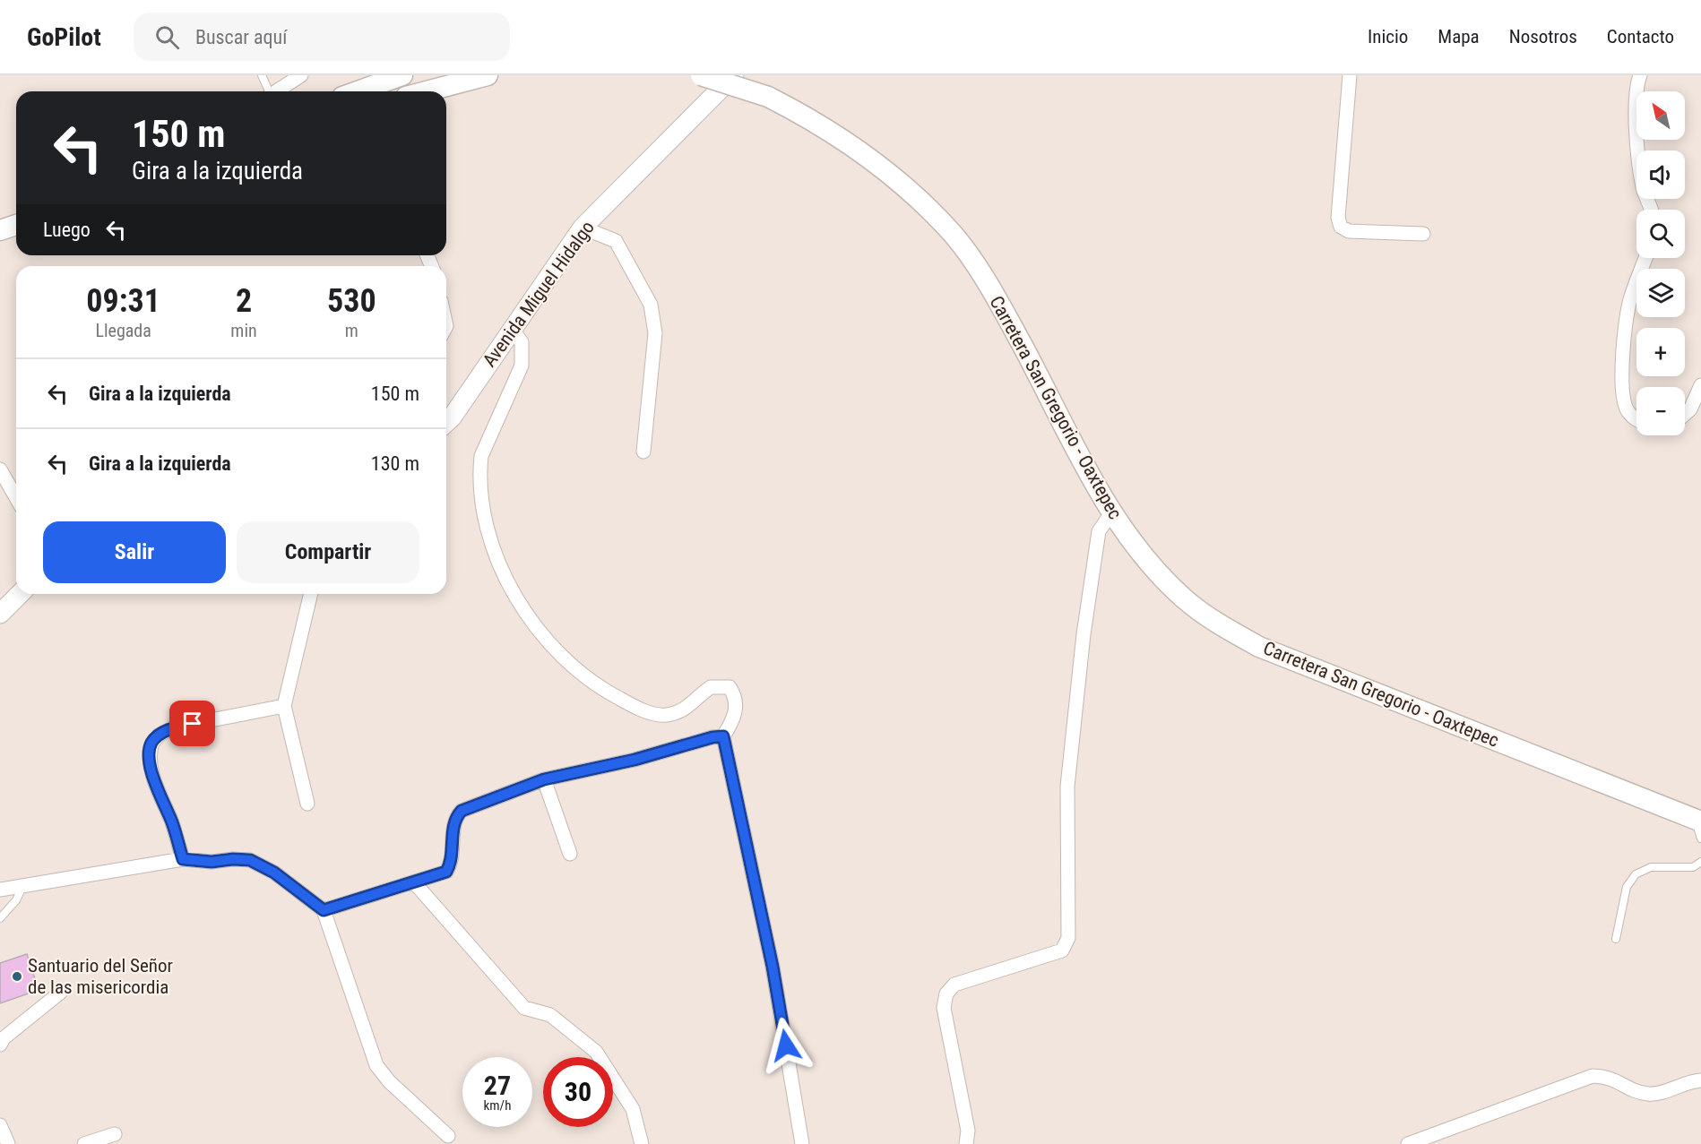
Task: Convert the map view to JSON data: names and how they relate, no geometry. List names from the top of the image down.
{
  "streets": {
    "main road": ["Avenida Miguel Hidalgo", "Carretera San Gregorio - Oaxtepec"]
  },
  "places": ["Santuario del Señor de las misericordia"],
  "north": "top left",
  "page": {
    "header": "GoPilot",
    "search": "Buscar aquí",
    "nav": [
      "Inicio",
      "Mapa",
      "Nosotros",
      "Contacto"
    ],
    "map_buttons": ["+", "−"],
    "turn": ["150 m", "Gira a la izquierda"],
    "then": "Luego",
    "eta": [
      "09:31",
      "Llegada",
      "2",
      "min",
      "530",
      "m"
    ],
    "list": [
      {
        "name": "Gira a la izquierda",
        "value": "150 m"
      },
      {
        "name": "Gira a la izquierda",
        "value": "130 m"
      }
    ],
    "buttons": ["Salir", "Compartir"],
    "speed": "27 km/h",
    "limit": "30"
  }
}
